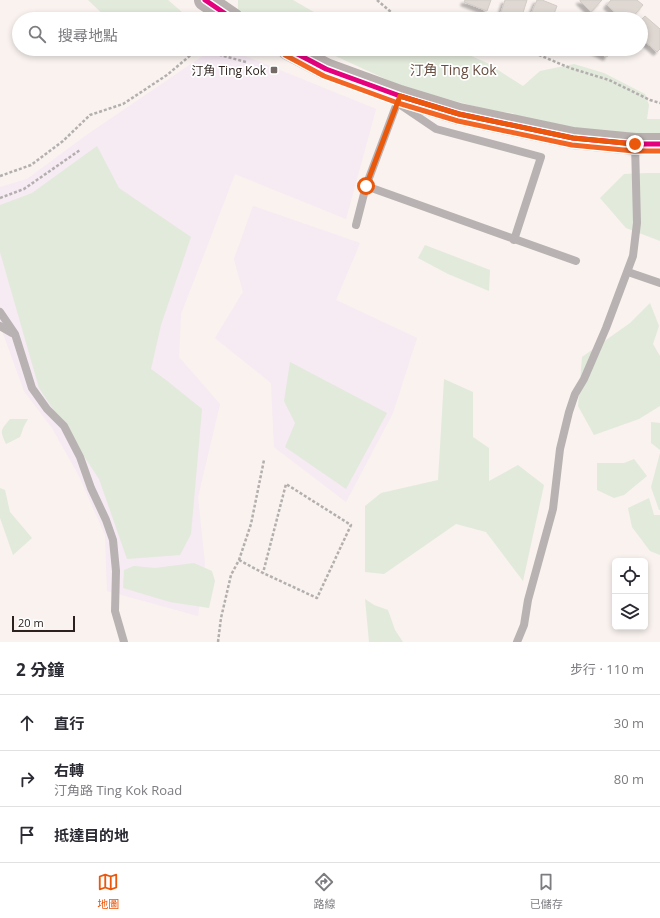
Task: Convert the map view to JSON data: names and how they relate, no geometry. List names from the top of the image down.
{
  "districts": ["汀角 Ting Kok"],
  "places": {
    "transit": ["汀角 Ting Kok"]
  },
  "scale_bar": "20 m",
  "page": {
    "search": "搜尋地點",
    "scale": "20 m",
    "heading": ["2 分鐘", "步行 · 110 m"],
    "list": [
      ["直行", "30 m"],
      ["右轉", "汀角路 Ting Kok Road", "80 m"],
      "抵達目的地"
    ],
    "nav": ["地圖", "路線", "已儲存"]
  }
}
